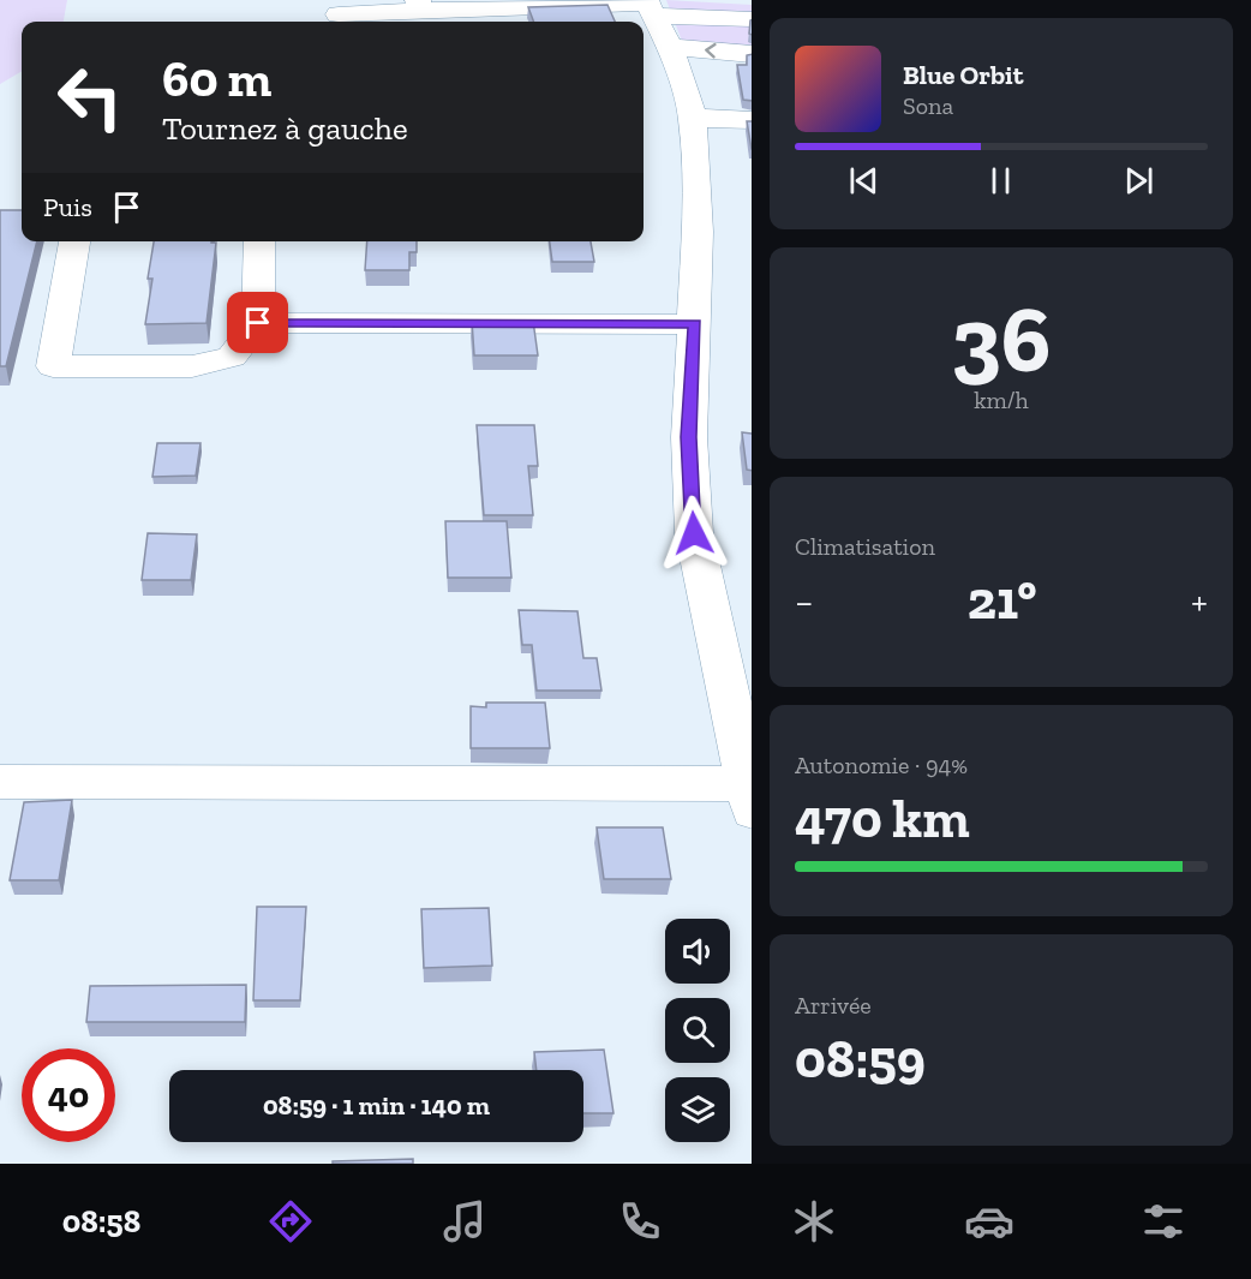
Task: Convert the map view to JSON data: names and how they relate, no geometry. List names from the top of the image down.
{
  "page": {
    "turn": ["60 m", "Tournez à gauche"],
    "song": ["Blue Orbit", "Sona"],
    "then": "Puis",
    "tile": [
      ["36", "km/h"],
      "Climatisation",
      ["Autonomie · 94%", "470 km"],
      ["Arrivée", "08:59"]
    ],
    "heat": ["−", "21°", "+"],
    "limit": "40",
    "trip": "08:59 · 1 min · 140 m",
    "tabs": "08:58"
  }
}
